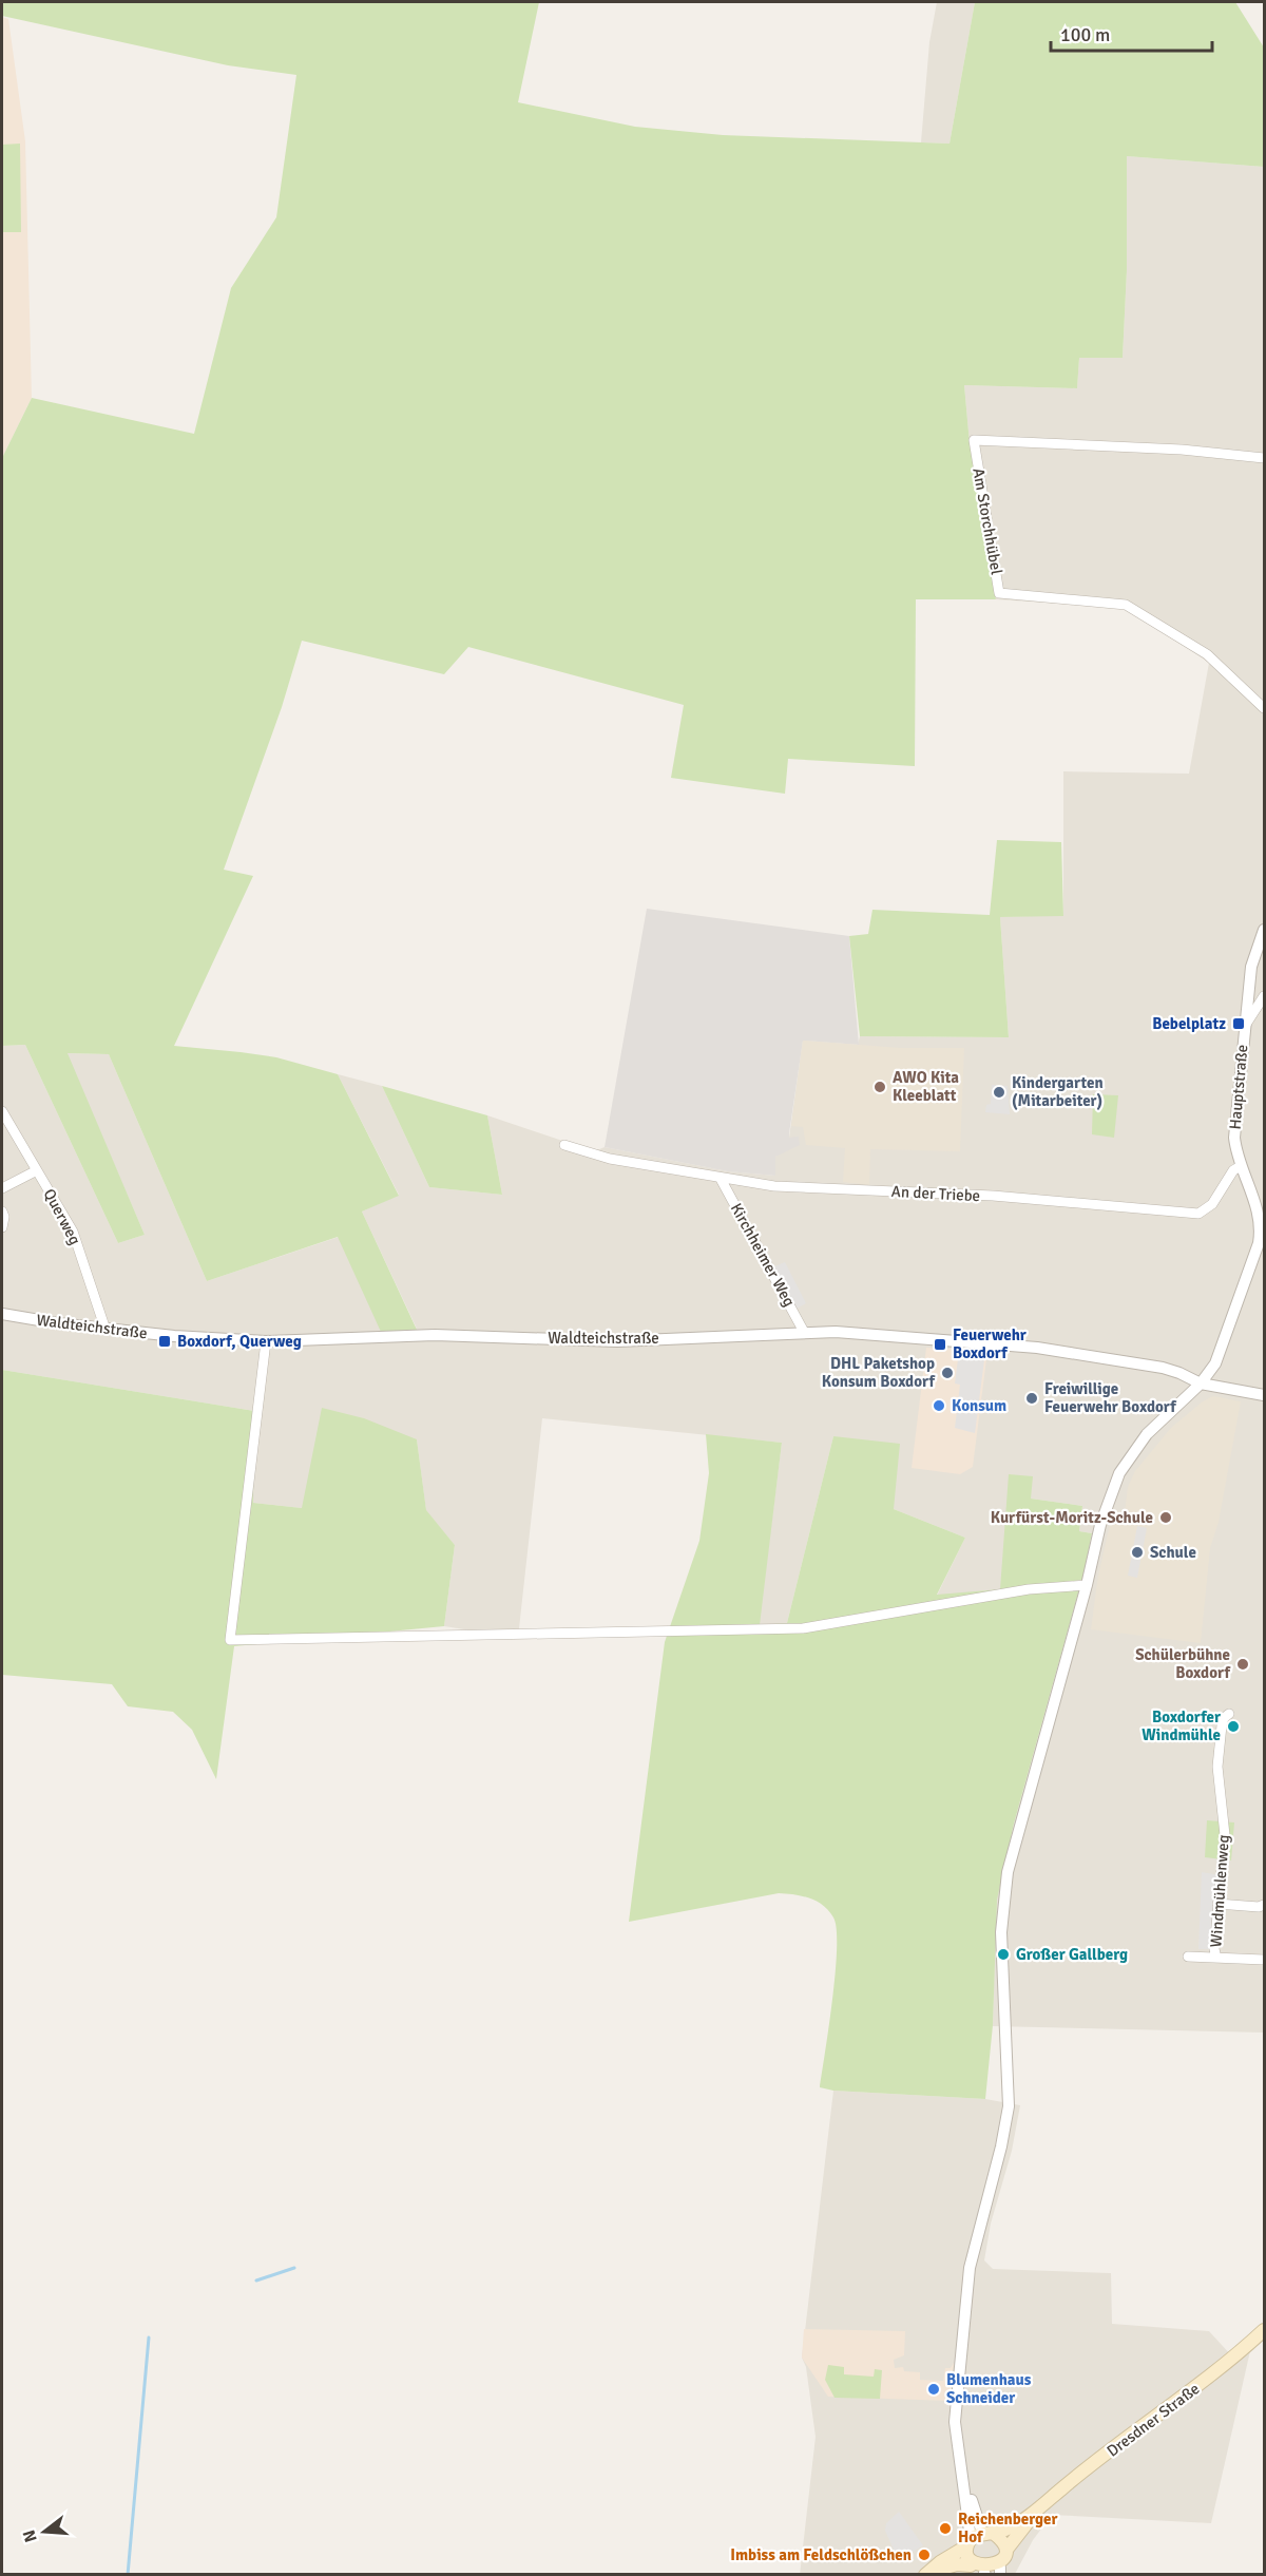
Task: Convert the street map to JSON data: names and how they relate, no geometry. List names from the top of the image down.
{
  "streets": {
    "main road": ["Dresdner Straße"],
    "street": [
      "Am Storchhübel",
      "Hauptstraße",
      "An der Triebe",
      "Querweg",
      "Kirchheimer Weg",
      "Waldteichstraße",
      "Windmühlenweg"
    ]
  },
  "crossings": [
    ["Hauptstraße", "An der Triebe"],
    ["Hauptstraße", "Waldteichstraße"],
    ["An der Triebe", "Kirchheimer Weg"],
    ["Querweg", "Waldteichstraße"],
    ["Kirchheimer Weg", "Waldteichstraße"]
  ],
  "places": {
    "transit": ["Bebelplatz", "Boxdorf, Querweg", "Feuerwehr Boxdorf"],
    "other": [
      "AWO Kita Kleeblatt",
      "Kindergarten (Mitarbeiter)",
      "DHL Paketshop Konsum Boxdorf",
      "Freiwillige Feuerwehr Boxdorf",
      "Konsum",
      "Kurfürst-Moritz-Schule",
      "Schule",
      "Schülerbühne Boxdorf",
      "Boxdorfer Windmühle",
      "Großer Gallberg",
      "Blumenhaus Schneider",
      "Reichenberger Hof",
      "Imbiss am Feldschlößchen"
    ]
  },
  "scale_bar": "100 m",
  "north": "left"
}
